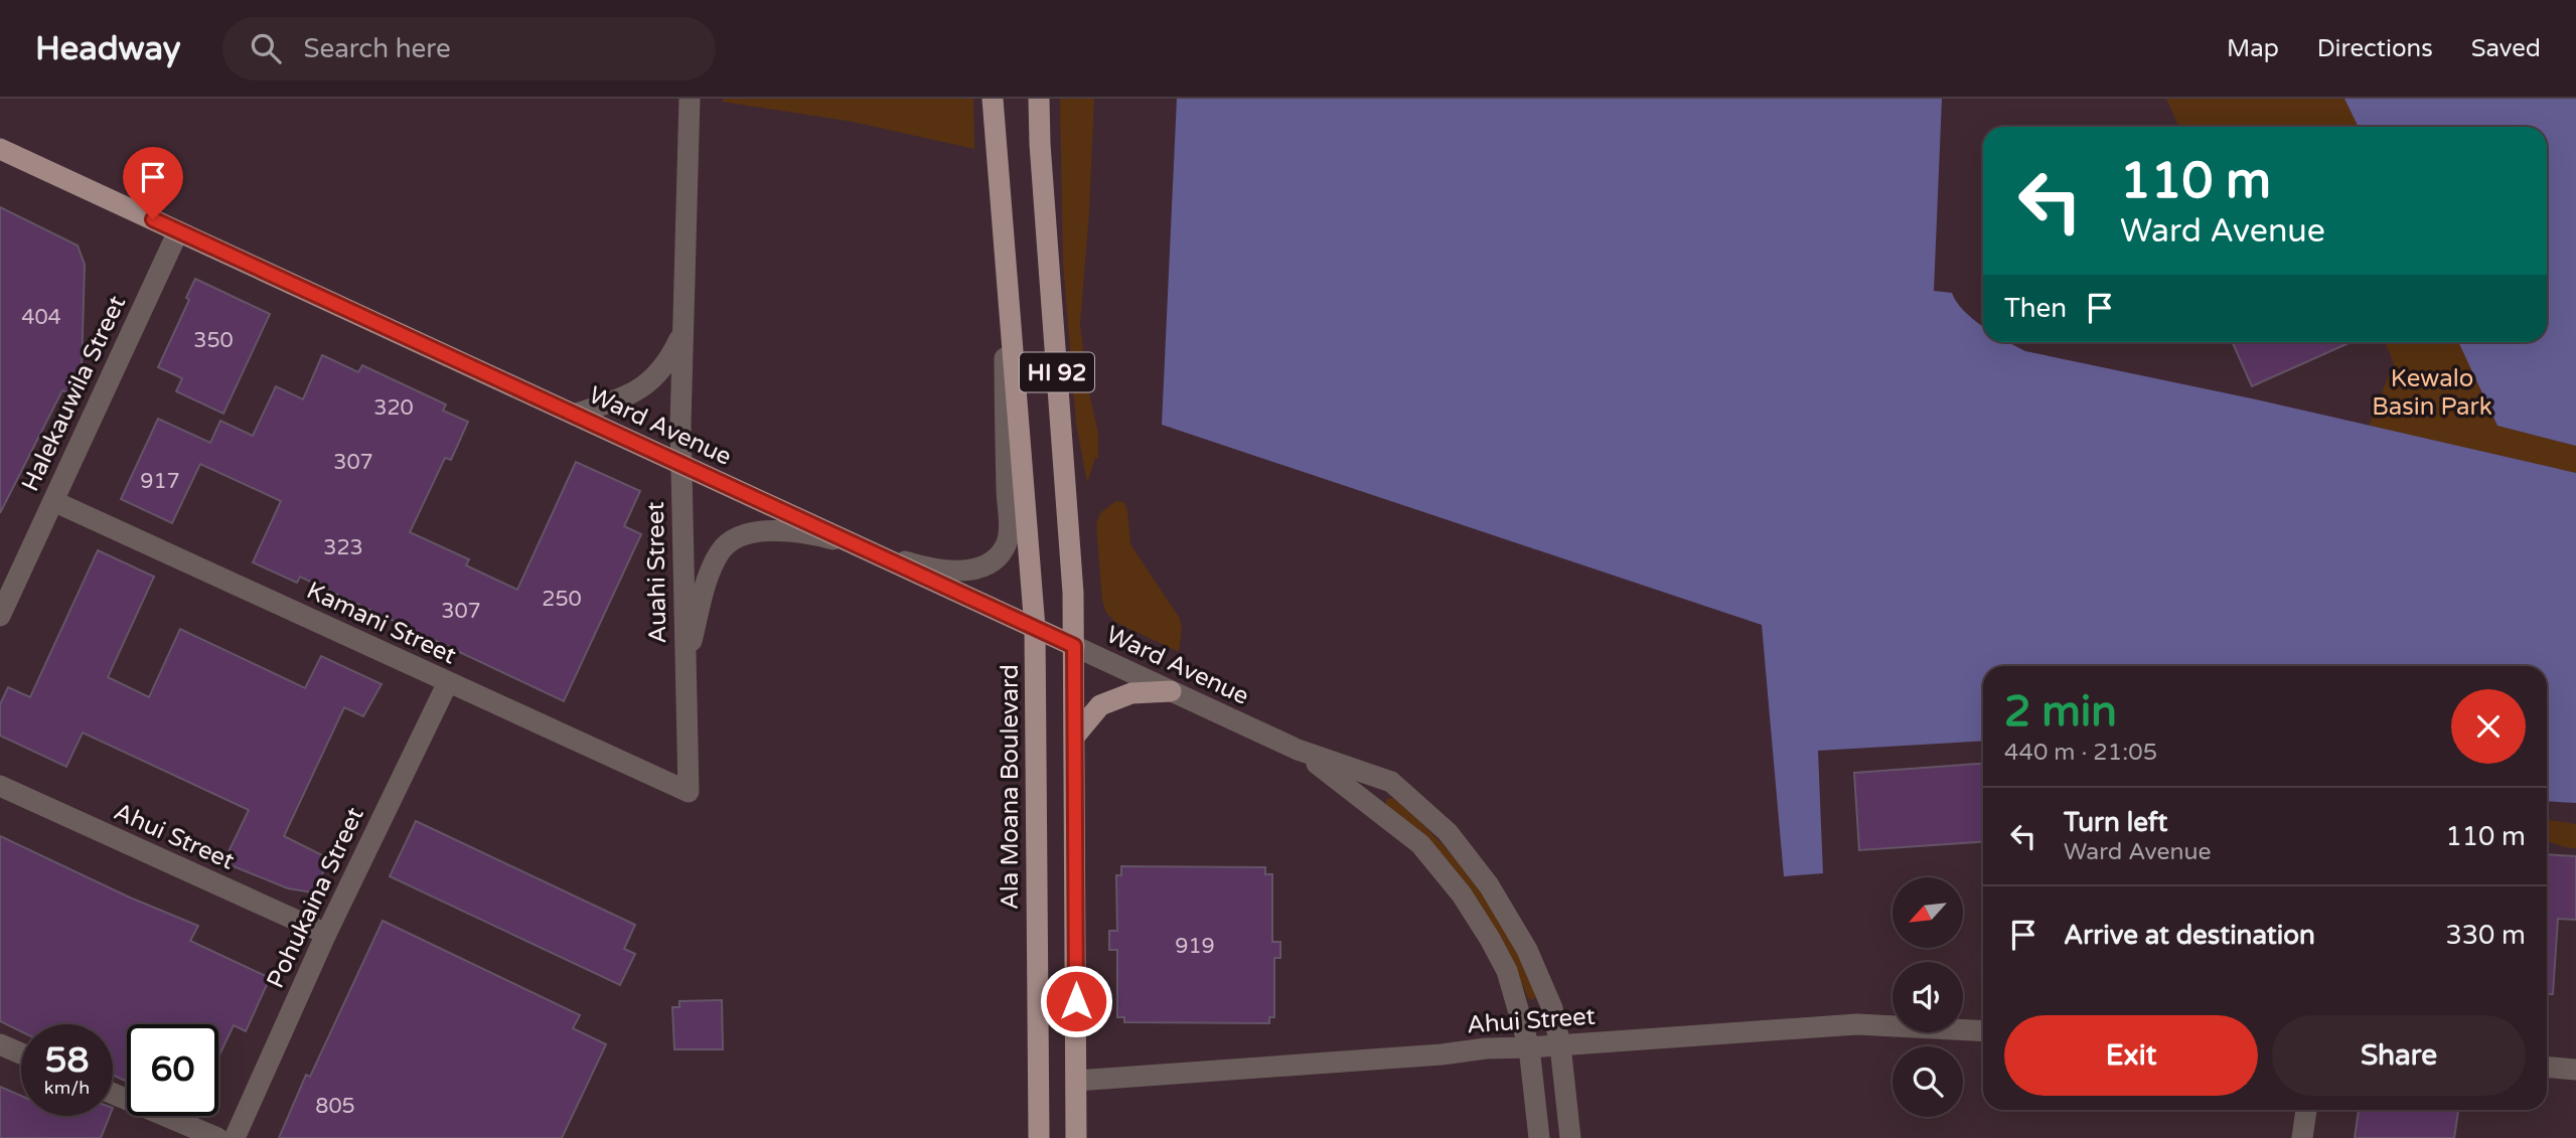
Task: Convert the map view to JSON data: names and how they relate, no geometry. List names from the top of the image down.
{
  "streets": {
    "main road": ["HI 92", "Ward Avenue", "Ala Moana Boulevard"],
    "street": [
      "Halekauwila Street",
      "Auahi Street",
      "Kamani Street",
      "Ahui Street",
      "Pohukaina Street"
    ]
  },
  "crossings": [
    ["HI 92", "Ward Avenue"],
    ["HI 92", "Ahui Street"],
    ["Halekauwila Street", "Ward Avenue"],
    ["Halekauwila Street", "Kamani Street"],
    ["Ward Avenue", "Auahi Street"],
    ["Ward Avenue", "Ala Moana Boulevard"],
    ["Ward Avenue", "Ahui Street"],
    ["Auahi Street", "Kamani Street"],
    ["Kamani Street", "Pohukaina Street"],
    ["Ahui Street", "Pohukaina Street"]
  ],
  "parks": ["Kewalo Basin Park"],
  "house_numbers": [
    "404",
    "350",
    "320",
    "307",
    "917",
    "323",
    "250",
    "307",
    "919",
    "805"
  ],
  "north": "bottom left",
  "page": {
    "header": "Headway",
    "search": "Search here",
    "nav": ["Map", "Directions", "Saved"],
    "turn": ["110 m", "Ward Avenue"],
    "then": "Then",
    "heading": ["2 min", "440 m · 21:05"],
    "list": [
      {
        "name": "Turn left",
        "note": "Ward Avenue",
        "value": "110 m"
      },
      {
        "name": "Arrive at destination",
        "value": "330 m"
      }
    ],
    "buttons": ["Exit", "Share"],
    "speed": "58 km/h",
    "limit": "60"
  }
}
